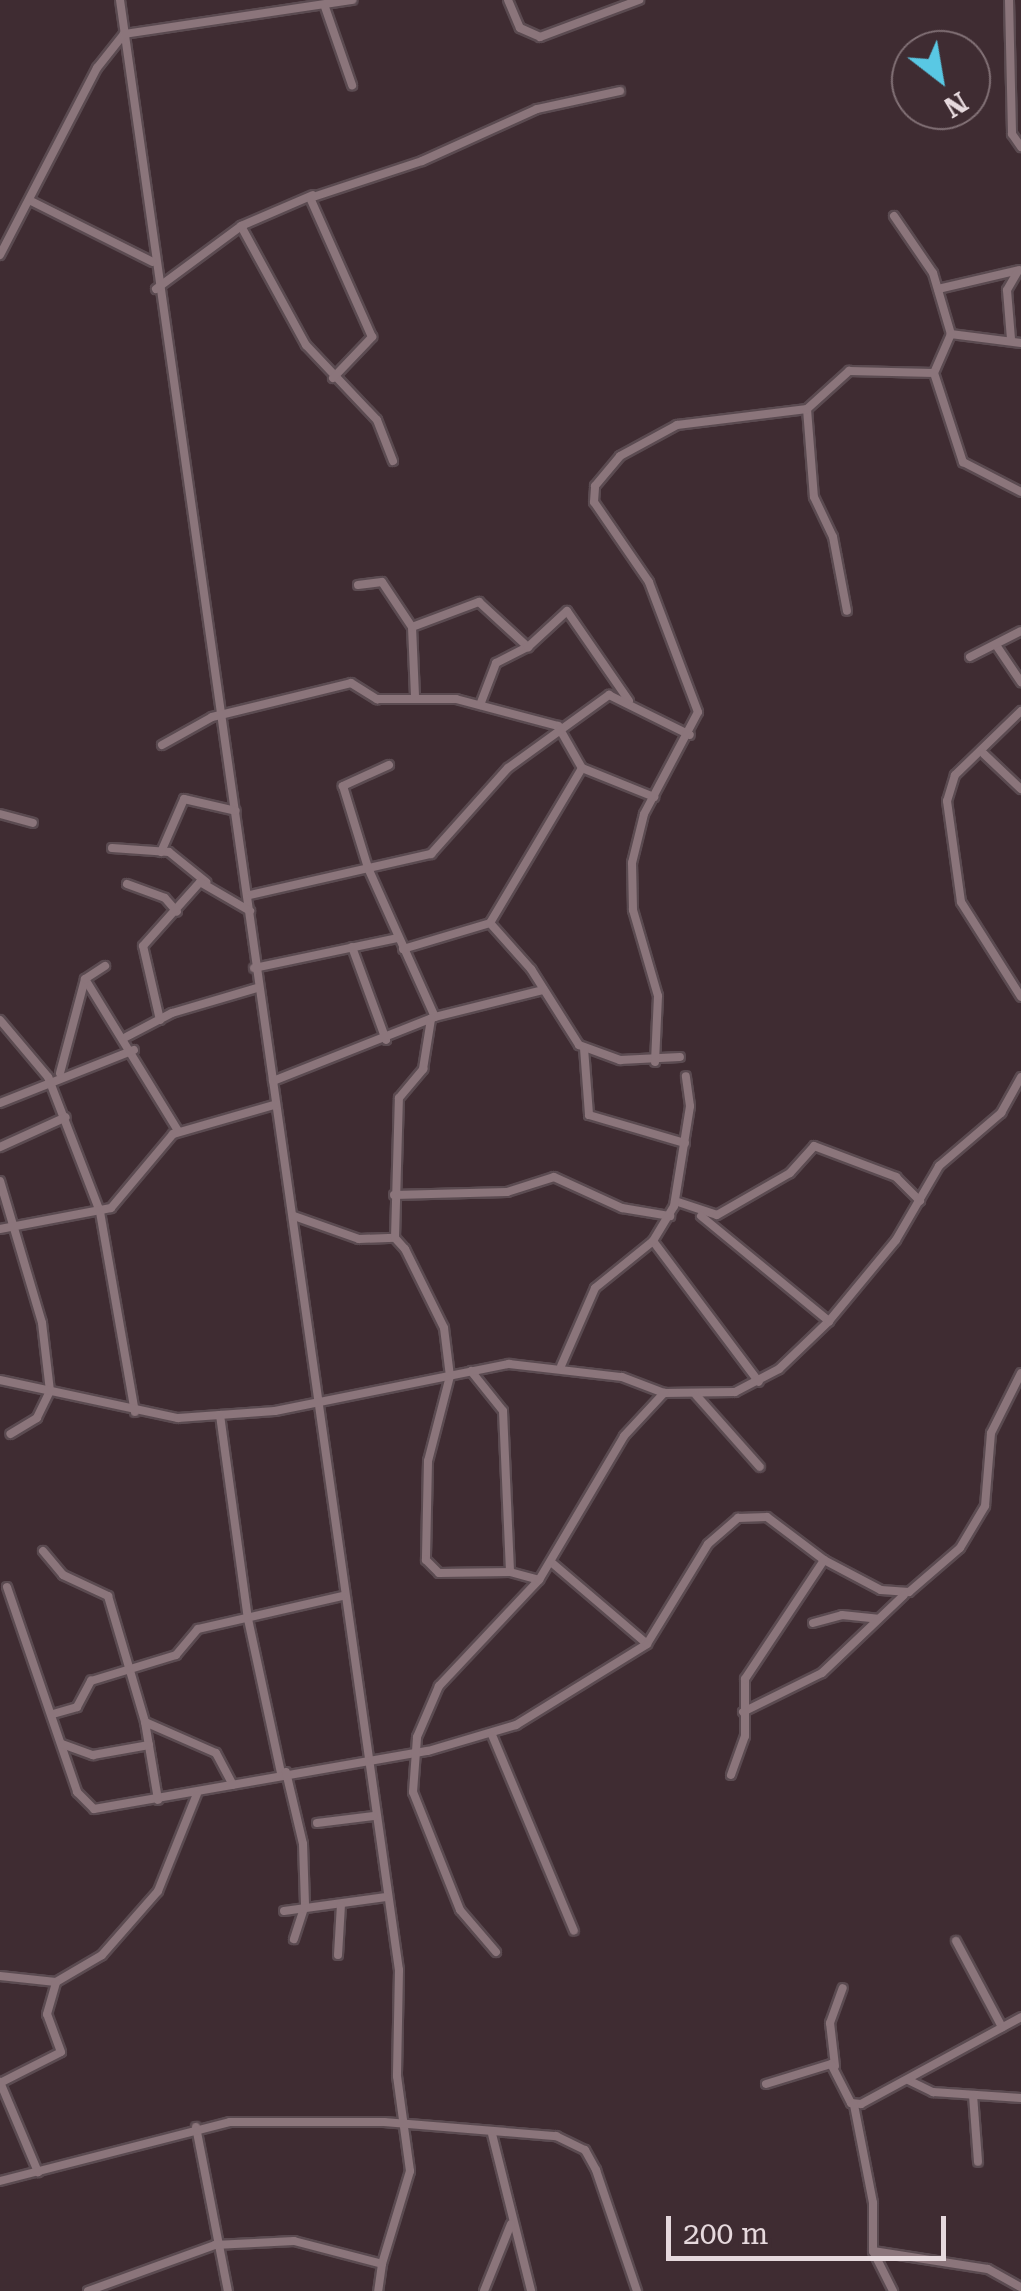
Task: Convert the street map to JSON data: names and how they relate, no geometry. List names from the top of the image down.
{
  "scale_bar": "200 m",
  "north": "bottom right"
}
